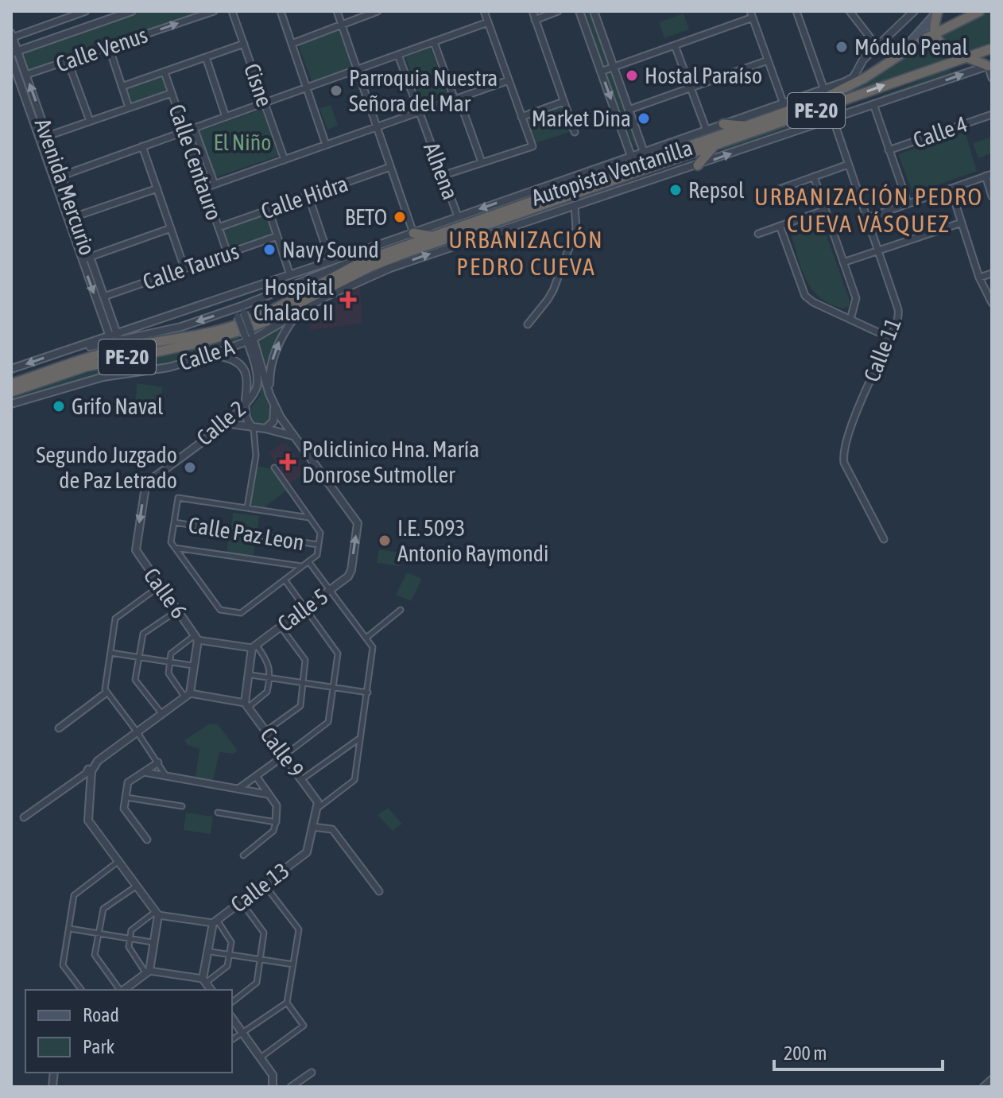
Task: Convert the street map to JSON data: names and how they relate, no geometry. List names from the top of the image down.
{
  "streets": {
    "highway": ["PE-20", "Autopista Ventanilla"],
    "street": [
      "Calle Venus",
      "Cisne",
      "Calle 4",
      "Calle Centauro",
      "Alhena",
      "Avenida Mercurio",
      "Calle Hidra",
      "Calle Taurus",
      "Calle 11",
      "Calle A",
      "Calle 2",
      "Calle Paz Leon",
      "Calle 6",
      "Calle 5",
      "Calle 9",
      "Calle 13"
    ]
  },
  "crossings": [
    ["Calle Venus", "Avenida Mercurio"],
    ["PE-20", "Autopista Ventanilla"],
    ["PE-20", "Calle A"],
    ["PE-20", "Calle 2"],
    ["Calle Centauro", "Calle Hidra"],
    ["Calle Centauro", "Calle Taurus"],
    ["Alhena", "Autopista Ventanilla"],
    ["Autopista Ventanilla", "Avenida Mercurio"],
    ["Autopista Ventanilla", "Calle 11"],
    ["Autopista Ventanilla", "Calle A"],
    ["Autopista Ventanilla", "Calle 2"],
    ["Avenida Mercurio", "Calle Taurus"],
    ["Calle A", "Calle 2"],
    ["Calle 2", "Calle 6"]
  ],
  "one_way": ["Calle 2"],
  "districts": ["URBANIZACIÓN PEDRO CUEVA VÁSQUEZ", "URBANIZACIÓN PEDRO CUEVA"],
  "parks": ["El Niño"],
  "places": {
    "other": [
      "Módulo Penal",
      "Hostal Paraíso",
      "Parroquia Nuestra Señora del Mar",
      "Market Dina",
      "Repsol",
      "BETO",
      "Navy Sound",
      "Grifo Naval",
      "Segundo Juzgado de Paz Letrado",
      "I.E. 5093 Antonio Raymondi"
    ],
    "health": ["Hospital Chalaco II", "Policlinico Hna. María Donrose Sutmoller"]
  },
  "legend": ["Road", "Park"],
  "scale_bar": "200 m"
}
